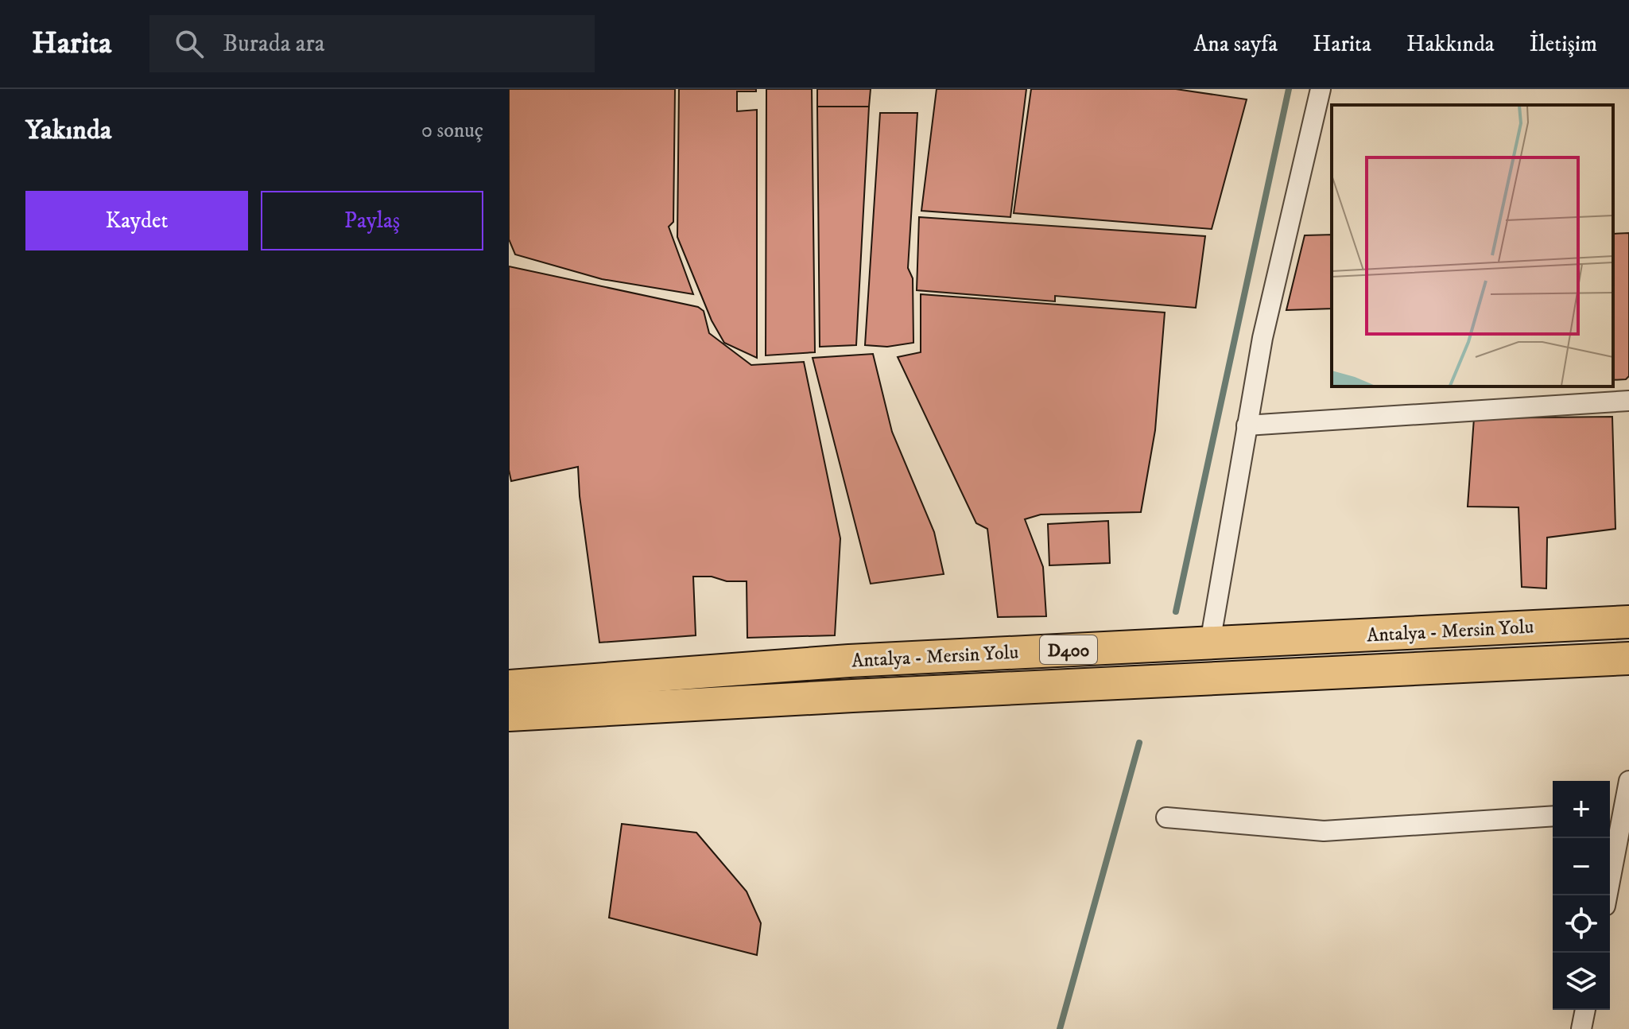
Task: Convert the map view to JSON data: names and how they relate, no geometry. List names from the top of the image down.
{
  "streets": {
    "highway": ["Antalya - Mersin Yolu", "D400"]
  },
  "page": {
    "header": "Harita",
    "search": "Burada ara",
    "nav": [
      "Ana sayfa",
      "Harita",
      "Hakkında",
      "İletişim"
    ],
    "heading": ["Yakında", "0 sonuç"],
    "buttons": ["Kaydet", "Paylaş"],
    "map_buttons": ["+", "−"]
  }
}
